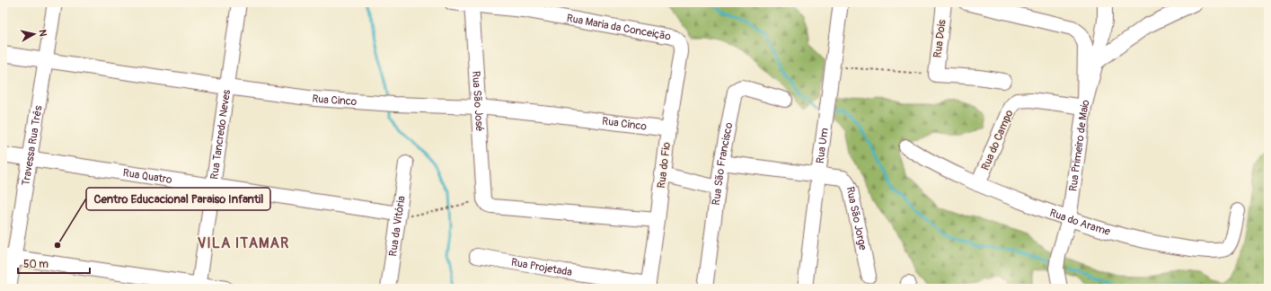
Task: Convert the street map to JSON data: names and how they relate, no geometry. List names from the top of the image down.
{
  "streets": {
    "street": [
      "Rua Maria da Conceição",
      "Rua Dois",
      "Rua Cinco",
      "Rua São José",
      "Rua Tancredo Neves",
      "Rua do Campo",
      "Travessa Rua Três",
      "Rua Um",
      "Rua Primeiro de Maio",
      "Rua São Francisco",
      "Rua do Fio",
      "Rua Quatro",
      "Rua São Jorge",
      "Rua do Arame",
      "Rua da Vitória",
      "Rua Projetada"
    ]
  },
  "crossings": [
    ["Rua Maria da Conceição", "Rua São José"],
    ["Rua Maria da Conceição", "Rua do Fio"],
    ["Rua Cinco", "Rua São José"],
    ["Rua Cinco", "Rua Tancredo Neves"],
    ["Rua Cinco", "Travessa Rua Três"],
    ["Rua Cinco", "Rua do Fio"],
    ["Rua Tancredo Neves", "Rua Quatro"],
    ["Rua do Campo", "Rua Primeiro de Maio"],
    ["Rua do Campo", "Rua do Arame"],
    ["Travessa Rua Três", "Rua Quatro"],
    ["Rua Um", "Rua São Jorge"],
    ["Rua Primeiro de Maio", "Rua do Arame"],
    ["Rua São Francisco", "Rua São Jorge"],
    ["Rua do Fio", "Rua Projetada"],
    ["Rua Quatro", "Rua da Vitória"]
  ],
  "districts": ["VILA ITAMAR"],
  "places": ["Centro Educacional Paraiso Infantil"],
  "scale_bar": "50 m",
  "north": "right"
}
